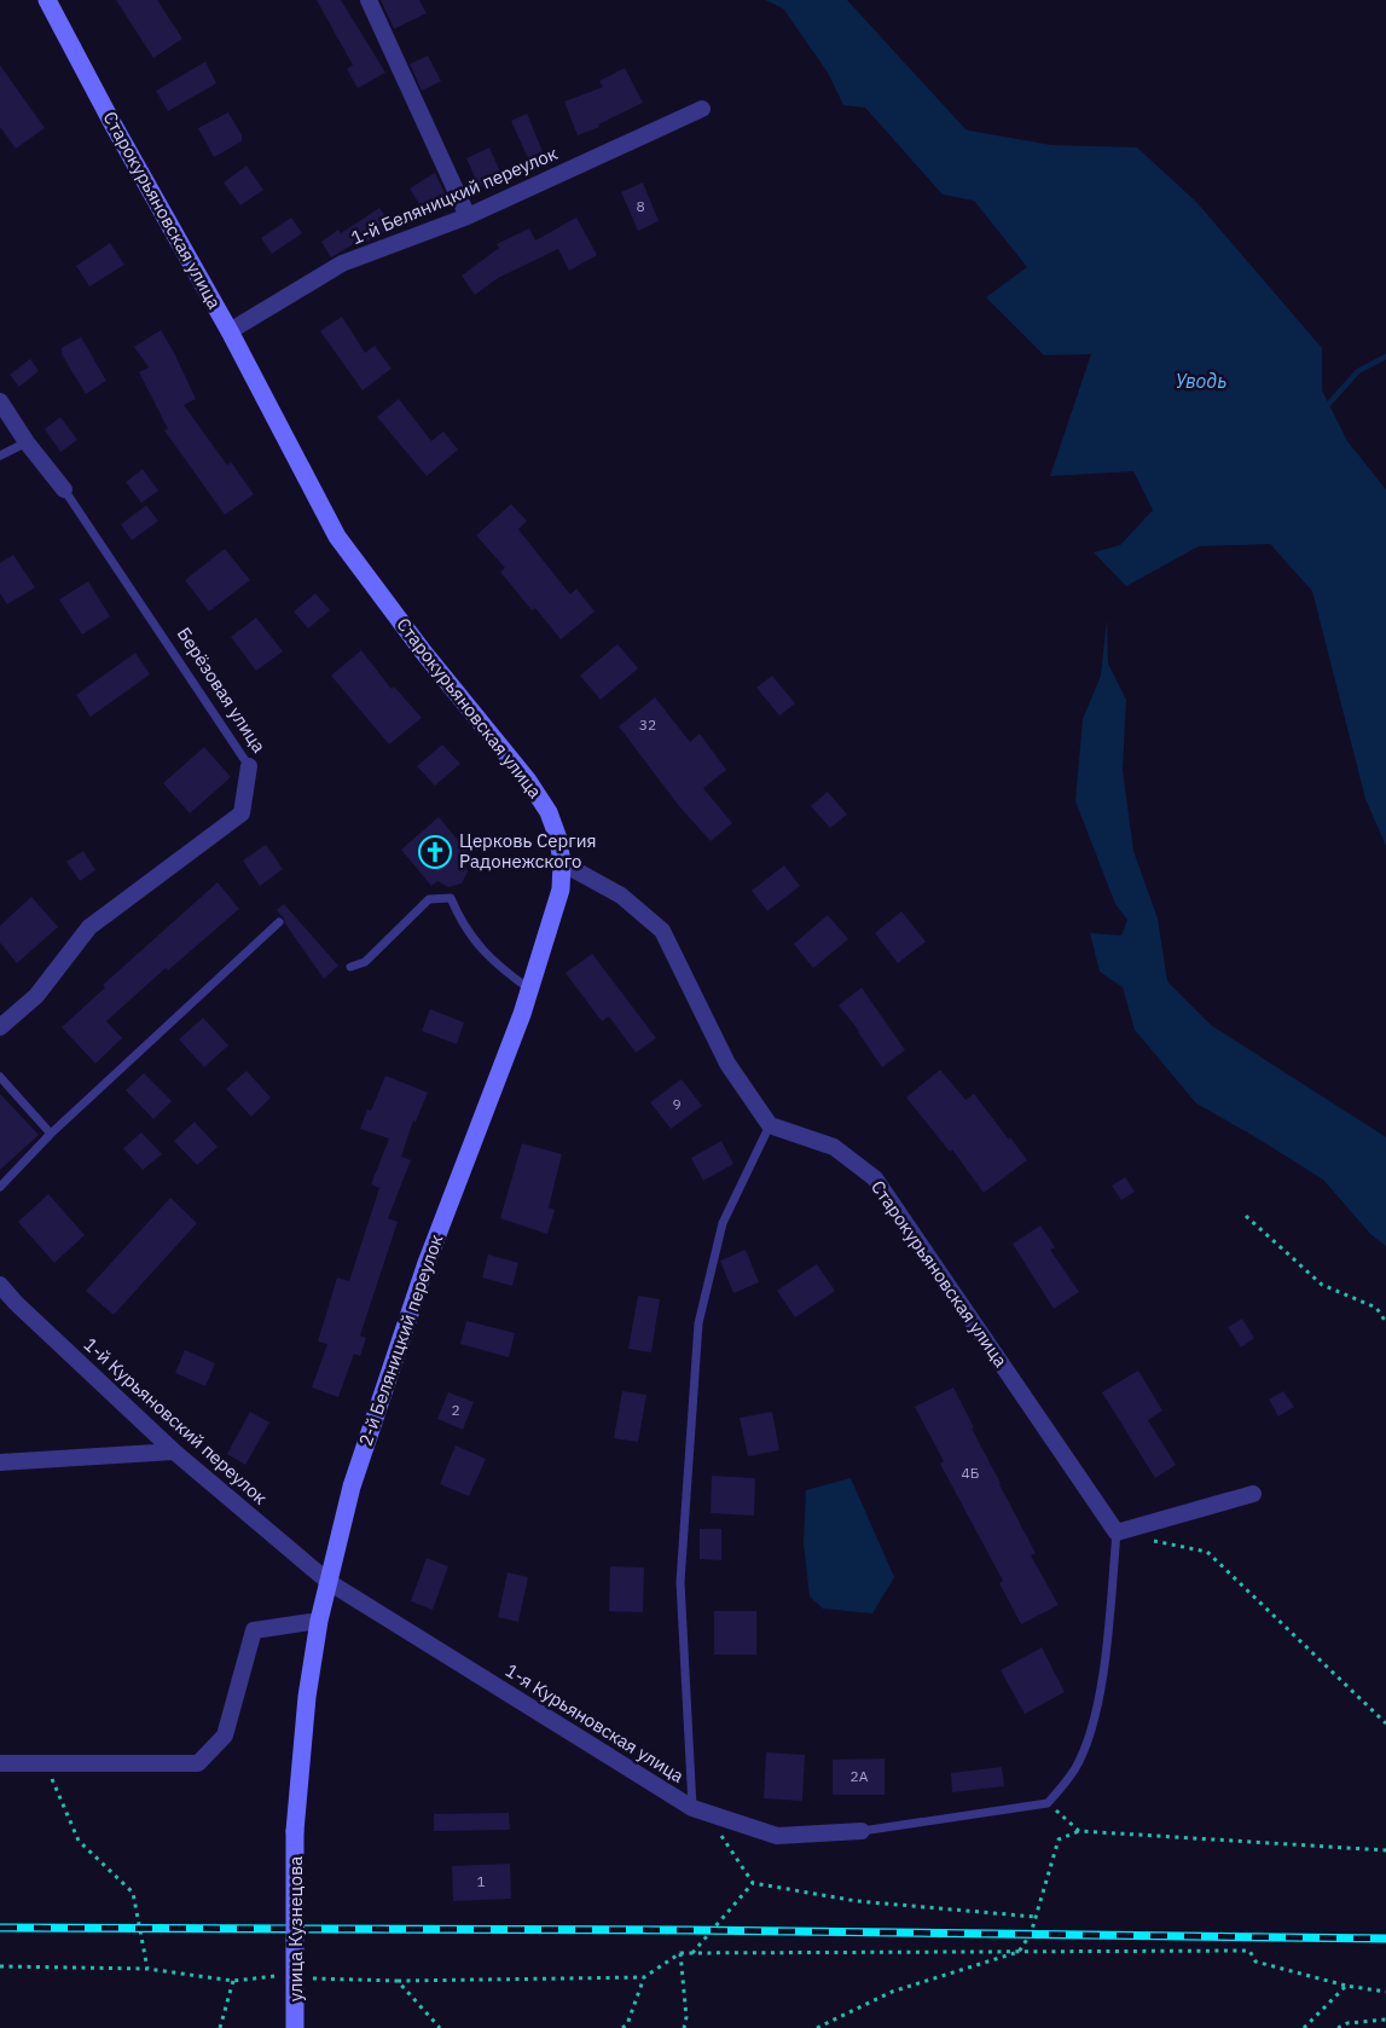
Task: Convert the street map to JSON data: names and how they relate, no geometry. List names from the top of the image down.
{
  "streets": {
    "main road": ["Старокурьяновская улица", "2-й Беляницкий переулок", "улица Кузнецова"],
    "street": [
      "1-й Беляницкий переулок",
      "Берёзовая улица",
      "1-й Курьяновский переулок",
      "1-я Курьяновская улица"
    ]
  },
  "crossings": [
    ["1-й Беляницкий переулок", "Старокурьяновская улица"],
    ["Старокурьяновская улица", "2-й Беляницкий переулок"],
    ["2-й Беляницкий переулок", "1-й Курьяновский переулок"],
    ["2-й Беляницкий переулок", "1-я Курьяновская улица"],
    ["2-й Беляницкий переулок", "улица Кузнецова"],
    ["1-й Курьяновский переулок", "1-я Курьяновская улица"]
  ],
  "water": ["Уводь"],
  "places": {
    "church": ["Церковь Сергия Радонежского"]
  },
  "house_numbers": [
    "8",
    "32",
    "9",
    "2",
    "4Б",
    "2А",
    "1"
  ]
}
